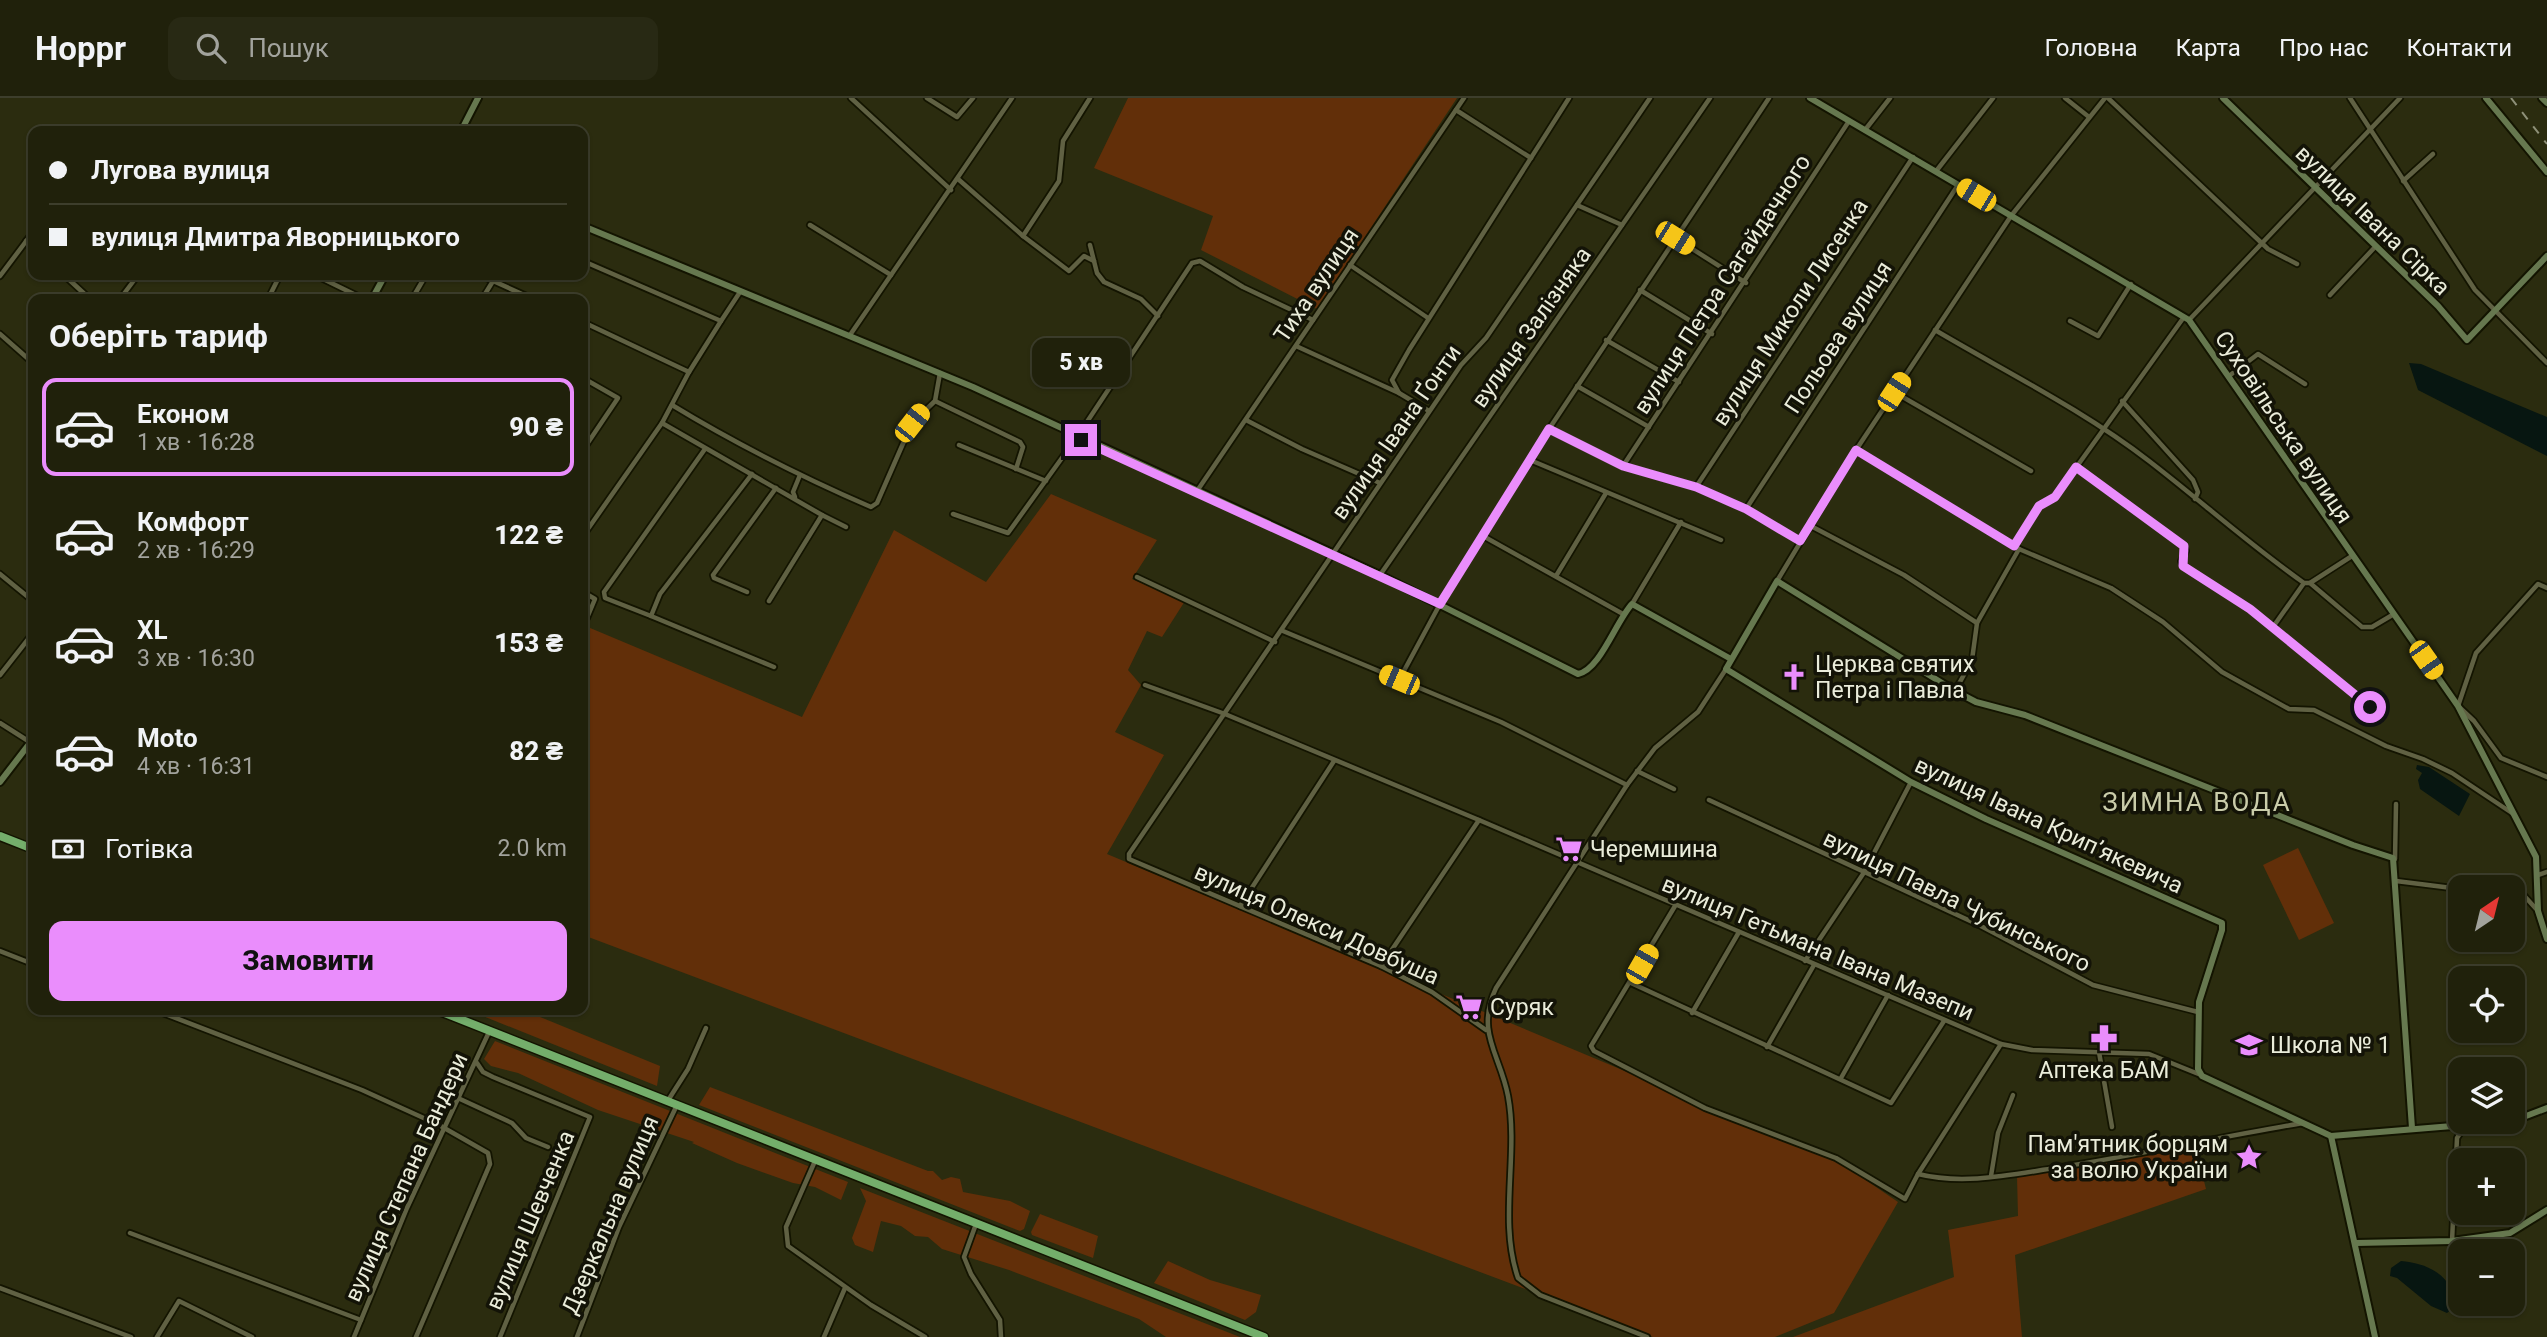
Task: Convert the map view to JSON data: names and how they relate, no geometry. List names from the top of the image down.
{
  "streets": {
    "street": [
      "вулиця Івана Сірка",
      "вулиця Петра Сагайдачного",
      "Тиха вулиця",
      "вулиця Миколи Лисенка",
      "вулиця Залізняка",
      "Польова вулиця",
      "Суховільська вулиця",
      "вулиця Івана Ґонти",
      "вулиця Івана Крипʼякевича",
      "вулиця Павла Чубинського",
      "вулиця Олекси Довбуша",
      "вулиця Гетьмана Івана Мазепи",
      "вулиця Степана Бандери",
      "Дзеркальна вулиця",
      "вулиця Шевченка"
    ]
  },
  "crossings": [
    ["вулиця Петра Сагайдачного", "Суховільська вулиця"],
    ["вулиця Миколи Лисенка", "Суховільська вулиця"],
    ["Польова вулиця", "Суховільська вулиця"],
    ["вулиця Івана Ґонти", "вулиця Олекси Довбуша"],
    ["вулиця Івана Ґонти", "вулиця Гетьмана Івана Мазепи"],
    ["вулиця Івана Крипʼякевича", "вулиця Павла Чубинського"],
    ["вулиця Степана Бандери", "вулиця Шевченка"]
  ],
  "districts": ["ЗИМНА ВОДА"],
  "places": {
    "church": ["Церква святих Петра і Павла"],
    "supermarket": ["Черемшина", "Суряк"],
    "pharmacy": ["Аптека БАМ"],
    "school or university": ["Школа № 1"],
    "place": ["Пам'ятник борцям за волю України"]
  },
  "north": "top right",
  "page": {
    "header": "Hoppr",
    "search": "Пошук",
    "nav": [
      "Головна",
      "Карта",
      "Про нас",
      "Контакти"
    ],
    "banner": ["Лугова вулиця", "вулиця Дмитра Яворницького"],
    "heading": "Оберіть тариф",
    "bubble": "5 хв",
    "list": [
      {
        "name": "Економ",
        "note": "1 хв · 16:28",
        "value": "90 ₴"
      },
      {
        "name": "Комфорт",
        "note": "2 хв · 16:29",
        "value": "122 ₴"
      },
      {
        "name": "XL",
        "note": "3 хв · 16:30",
        "value": "153 ₴"
      },
      {
        "name": "Moto",
        "note": "4 хв · 16:31",
        "value": "82 ₴"
      }
    ],
    "pay": ["Готівка", "2.0 km"],
    "map_buttons": ["+", "−"],
    "buttons": "Замовити"
  }
}
